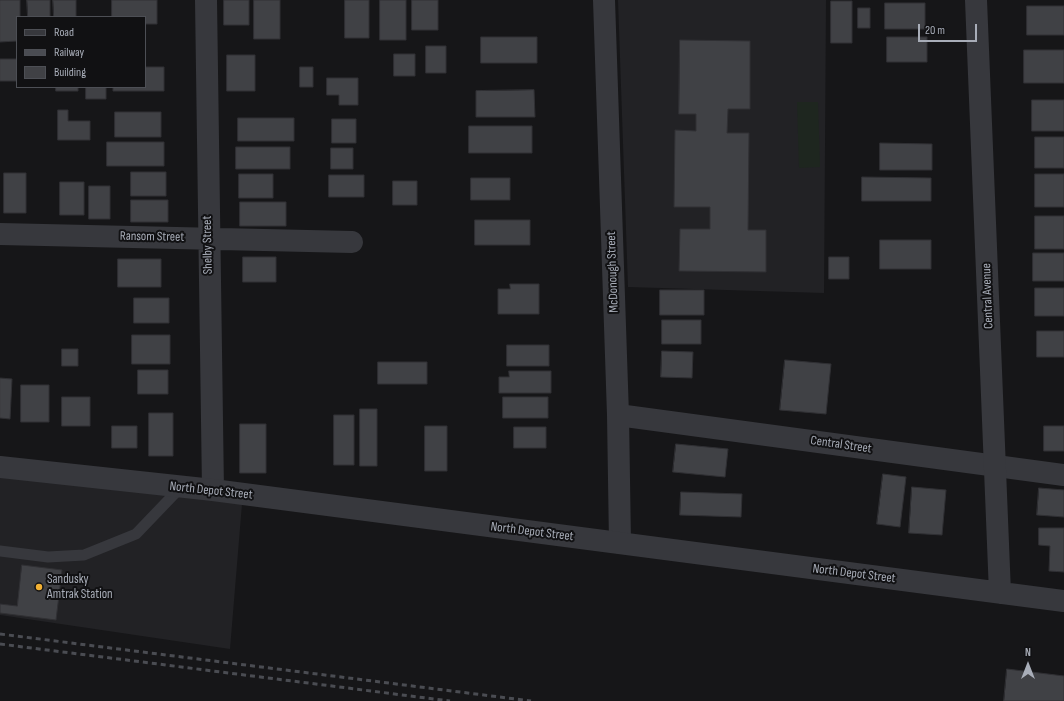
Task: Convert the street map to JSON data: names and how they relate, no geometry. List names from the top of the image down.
{
  "streets": {
    "street": [
      "Ransom Street",
      "Shelby Street",
      "McDonough Street",
      "Central Avenue",
      "Central Street",
      "North Depot Street"
    ]
  },
  "crossings": [
    ["Ransom Street", "Shelby Street"],
    ["Shelby Street", "North Depot Street"],
    ["McDonough Street", "Central Street"],
    ["McDonough Street", "North Depot Street"],
    ["Central Avenue", "Central Street"],
    ["Central Avenue", "North Depot Street"]
  ],
  "places": ["Sandusky Amtrak Station"],
  "legend": ["Road", "Railway", "Building"],
  "scale_bar": "20 m",
  "north": "top"
}
